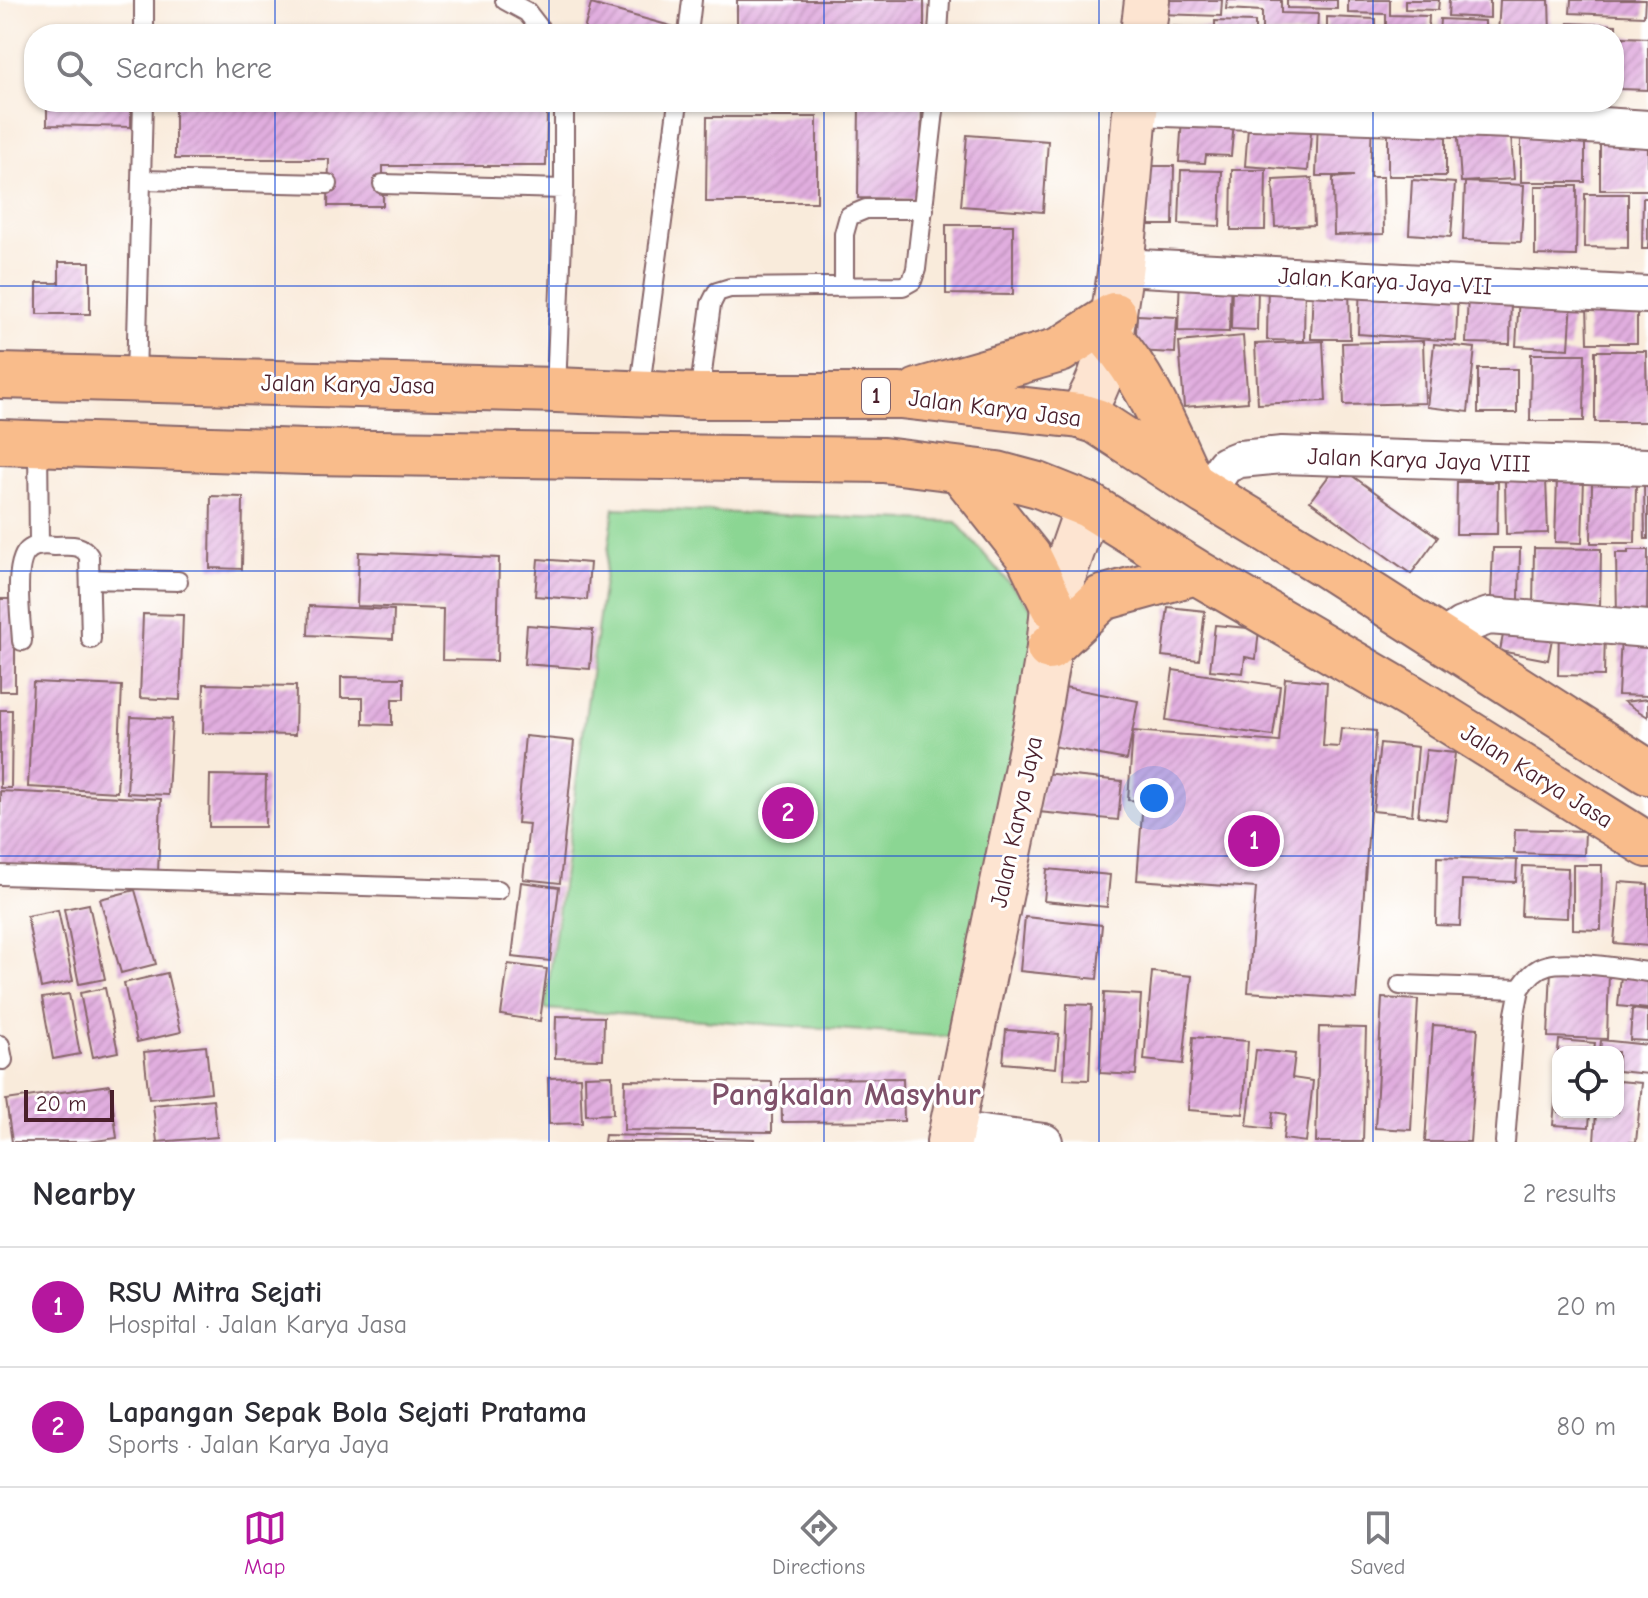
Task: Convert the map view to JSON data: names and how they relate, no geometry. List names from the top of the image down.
{
  "streets": {
    "highway": ["Jalan Karya Jasa", "1"],
    "main road": ["Jalan Karya Jaya"],
    "street": ["Jalan Karya Jaya VII", "Jalan Karya Jaya VIII"]
  },
  "crossings": [
    ["Jalan Karya Jasa", "Jalan Karya Jaya VIII"],
    ["Jalan Karya Jasa", "Jalan Karya Jaya"]
  ],
  "districts": ["Pangkalan Masyhur"],
  "scale_bar": "20 m",
  "page": {
    "search": "Search here",
    "pins": ["2", "1"],
    "scale": "20 m",
    "heading": ["Nearby", "2 results"],
    "list": [
      {
        "mark": "1",
        "name": "RSU Mitra Sejati",
        "note": "Hospital · Jalan Karya Jasa",
        "value": "20 m"
      },
      {
        "mark": "2",
        "name": "Lapangan Sepak Bola Sejati Pratama",
        "note": "Sports · Jalan Karya Jaya",
        "value": "80 m"
      }
    ],
    "nav": ["Map", "Directions", "Saved"]
  }
}
